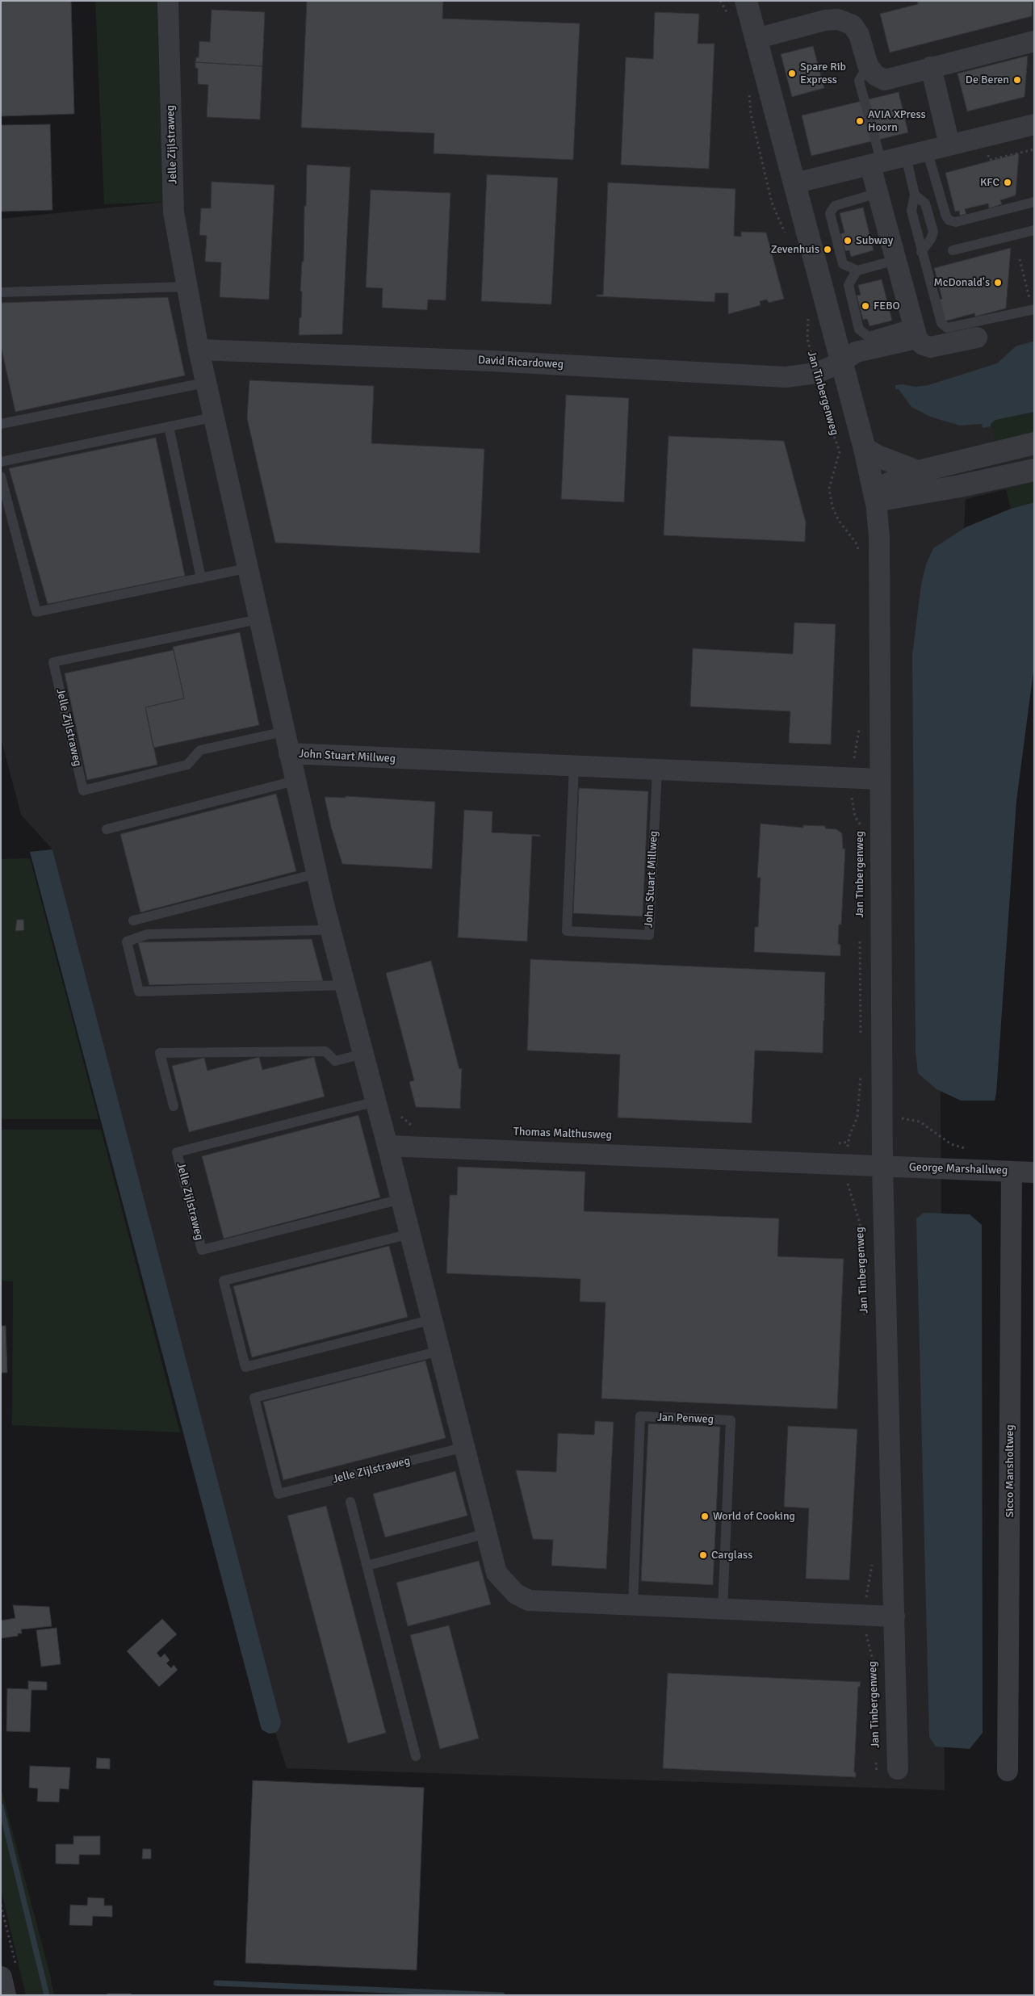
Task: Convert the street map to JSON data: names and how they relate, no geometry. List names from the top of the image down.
{
  "streets": {
    "street": [
      "Jelle Zijlstraweg",
      "David Ricardoweg",
      "Jan Tinbergenweg",
      "John Stuart Millweg",
      "Thomas Malthusweg",
      "George Marshallweg",
      "Sicco Mansholtweg"
    ],
    "lane": ["Jan Penweg"]
  },
  "crossings": [
    ["Jelle Zijlstraweg", "David Ricardoweg"],
    ["Jelle Zijlstraweg", "John Stuart Millweg"],
    ["Jelle Zijlstraweg", "Thomas Malthusweg"],
    ["Jelle Zijlstraweg", "Jan Penweg"],
    ["David Ricardoweg", "Jan Tinbergenweg"],
    ["Jan Tinbergenweg", "John Stuart Millweg"],
    ["Jan Tinbergenweg", "Thomas Malthusweg"],
    ["Jan Tinbergenweg", "George Marshallweg"],
    ["Thomas Malthusweg", "George Marshallweg"],
    ["George Marshallweg", "Sicco Mansholtweg"]
  ],
  "places": [
    "Spare Rib Express",
    "De Beren",
    "AVIA XPress Hoorn",
    "KFC",
    "Subway",
    "Zevenhuis",
    "McDonald's",
    "FEBO",
    "World of Cooking",
    "Carglass"
  ]
}
